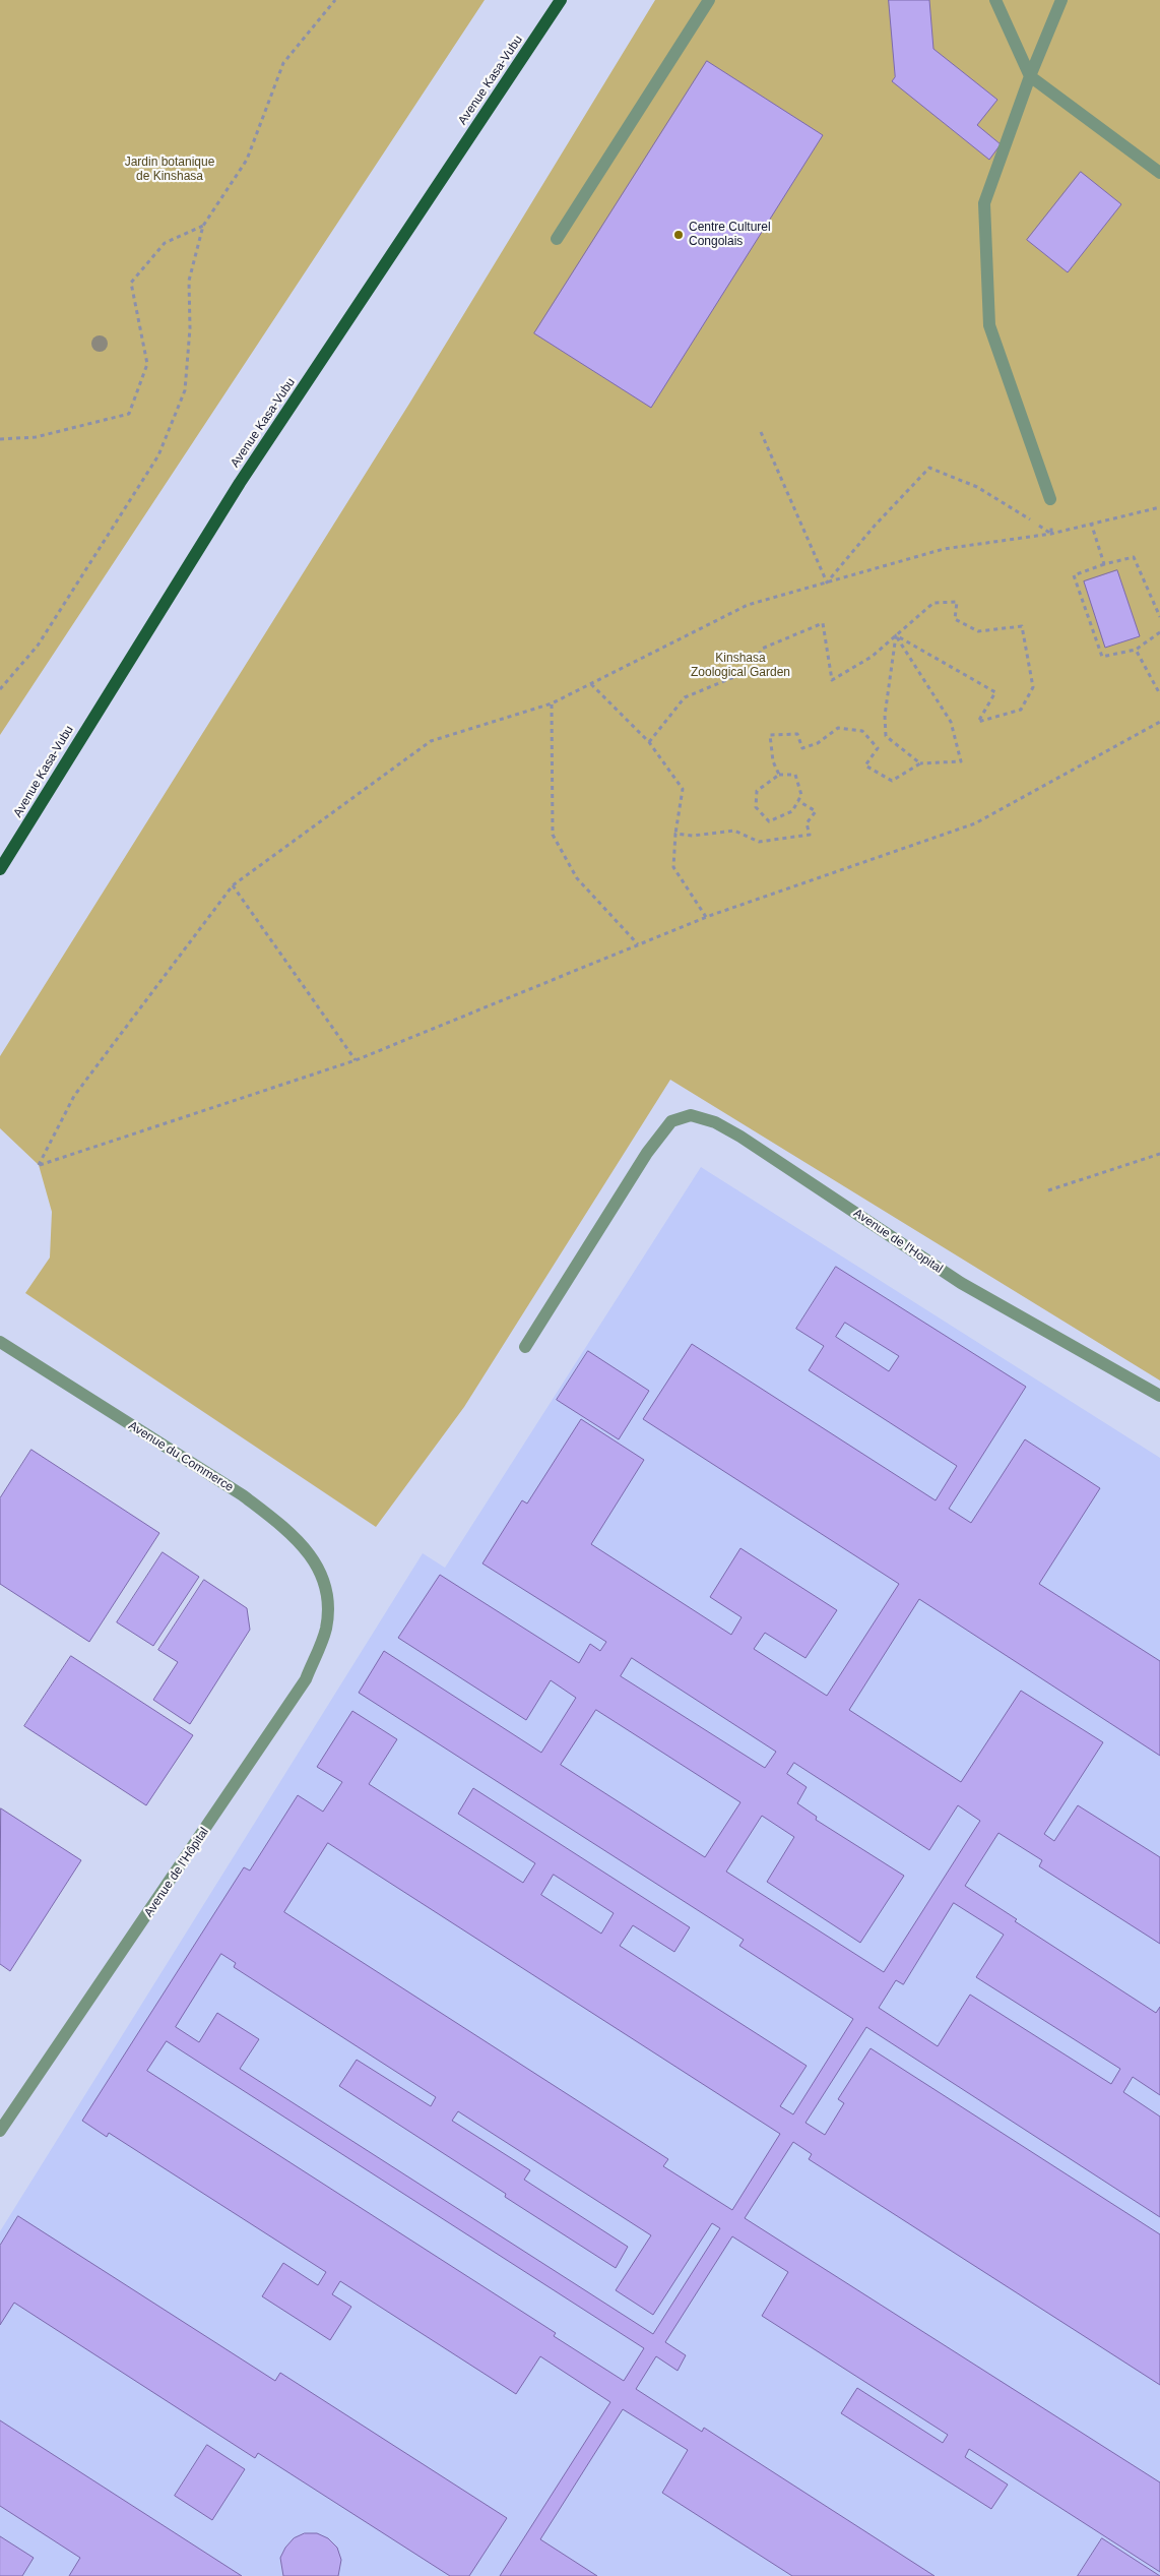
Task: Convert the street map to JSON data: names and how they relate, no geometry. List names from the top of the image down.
{
  "streets": {
    "main road": ["Avenue Kasa-Vubu"],
    "street": ["Avenue de l'Hopital", "Avenue du Commerce", "Avenue de l’Hôpital"]
  },
  "crossings": [
    ["Avenue du Commerce", "Avenue de l’Hôpital"]
  ],
  "parks": ["Jardin botanique de Kinshasa", "Kinshasa Zoological Garden"],
  "places": ["Centre Culturel Congolais"]
}
